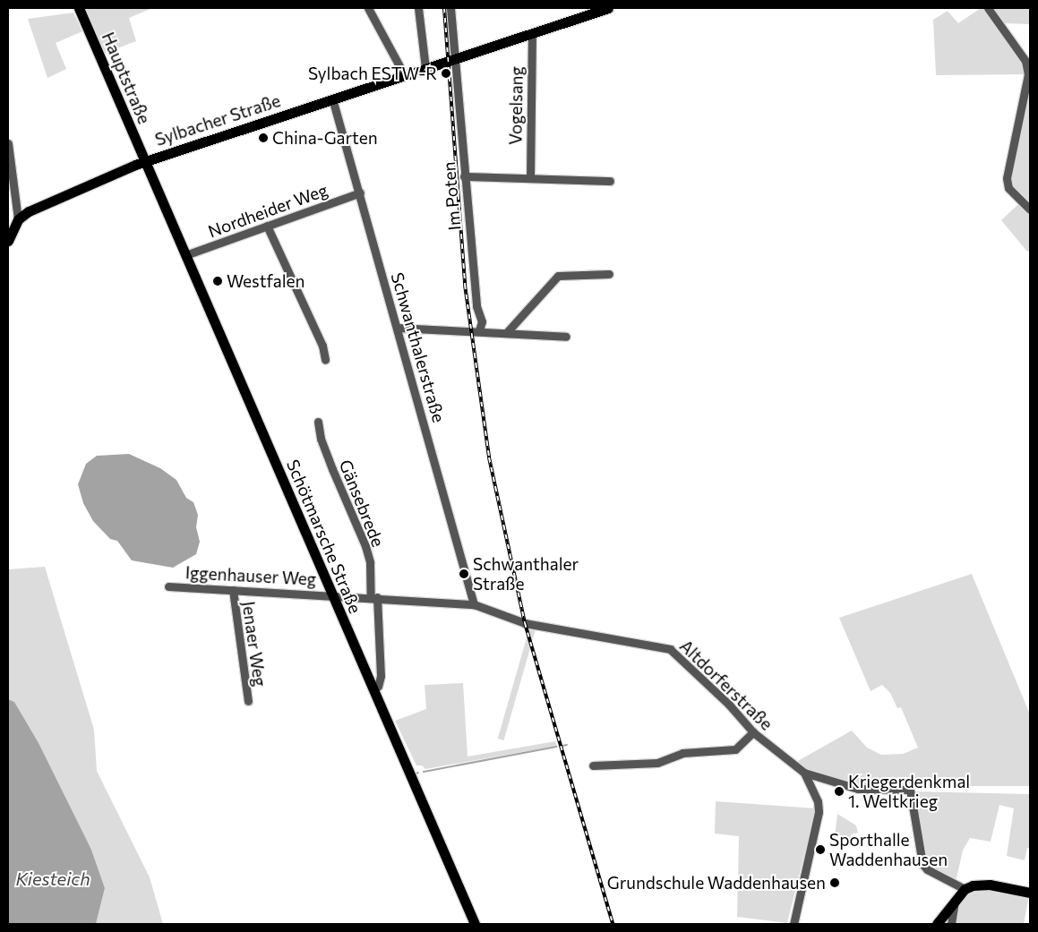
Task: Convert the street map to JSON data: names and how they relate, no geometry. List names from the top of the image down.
{
  "streets": {
    "main road": ["Hauptstraße", "Sylbacher Straße", "Schötmarsche Straße"],
    "street": [
      "Vogelsang",
      "Im Poten",
      "Nordheider Weg",
      "Schwanthalerstraße",
      "Gänsebrede",
      "Iggenhauser Weg",
      "Jenaer Weg",
      "Altdorferstraße"
    ]
  },
  "crossings": [
    ["Hauptstraße", "Sylbacher Straße"],
    ["Hauptstraße", "Schötmarsche Straße"],
    ["Vogelsang", "Sylbacher Straße"],
    ["Sylbacher Straße", "Im Poten"],
    ["Sylbacher Straße", "Schwanthalerstraße"],
    ["Sylbacher Straße", "Schötmarsche Straße"],
    ["Nordheider Weg", "Schwanthalerstraße"],
    ["Nordheider Weg", "Schötmarsche Straße"],
    ["Schwanthalerstraße", "Altdorferstraße"],
    ["Gänsebrede", "Altdorferstraße"],
    ["Schötmarsche Straße", "Iggenhauser Weg"],
    ["Schötmarsche Straße", "Altdorferstraße"],
    ["Iggenhauser Weg", "Jenaer Weg"],
    ["Iggenhauser Weg", "Altdorferstraße"]
  ],
  "water": ["Kiesteich"],
  "places": [
    "Sylbach ESTW-R",
    "China-Garten",
    "Westfalen",
    "Schwanthaler Straße",
    "Kriegerdenkmal 1. Weltkrieg",
    "Sporthalle Waddenhausen",
    "Grundschule Waddenhausen"
  ]
}
